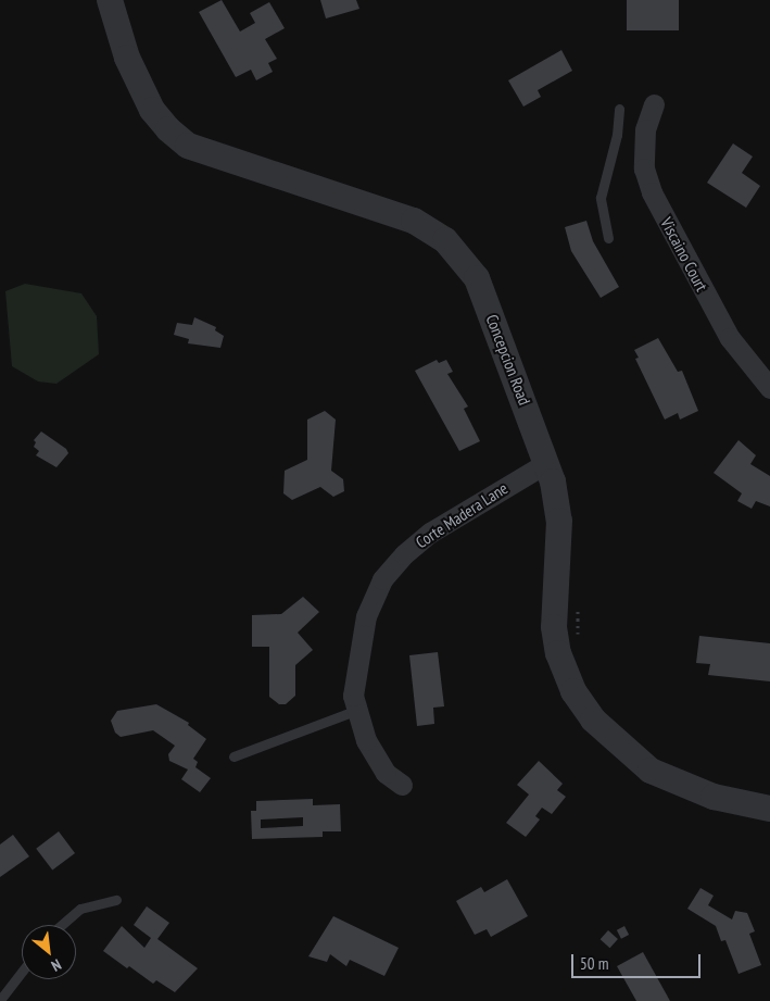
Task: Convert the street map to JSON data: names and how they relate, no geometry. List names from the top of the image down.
{
  "streets": {
    "street": ["Viscaino Court", "Concepcion Road", "Corte Madera Lane"]
  },
  "crossings": [
    ["Concepcion Road", "Corte Madera Lane"]
  ],
  "scale_bar": "50 m",
  "north": "bottom right"
}
